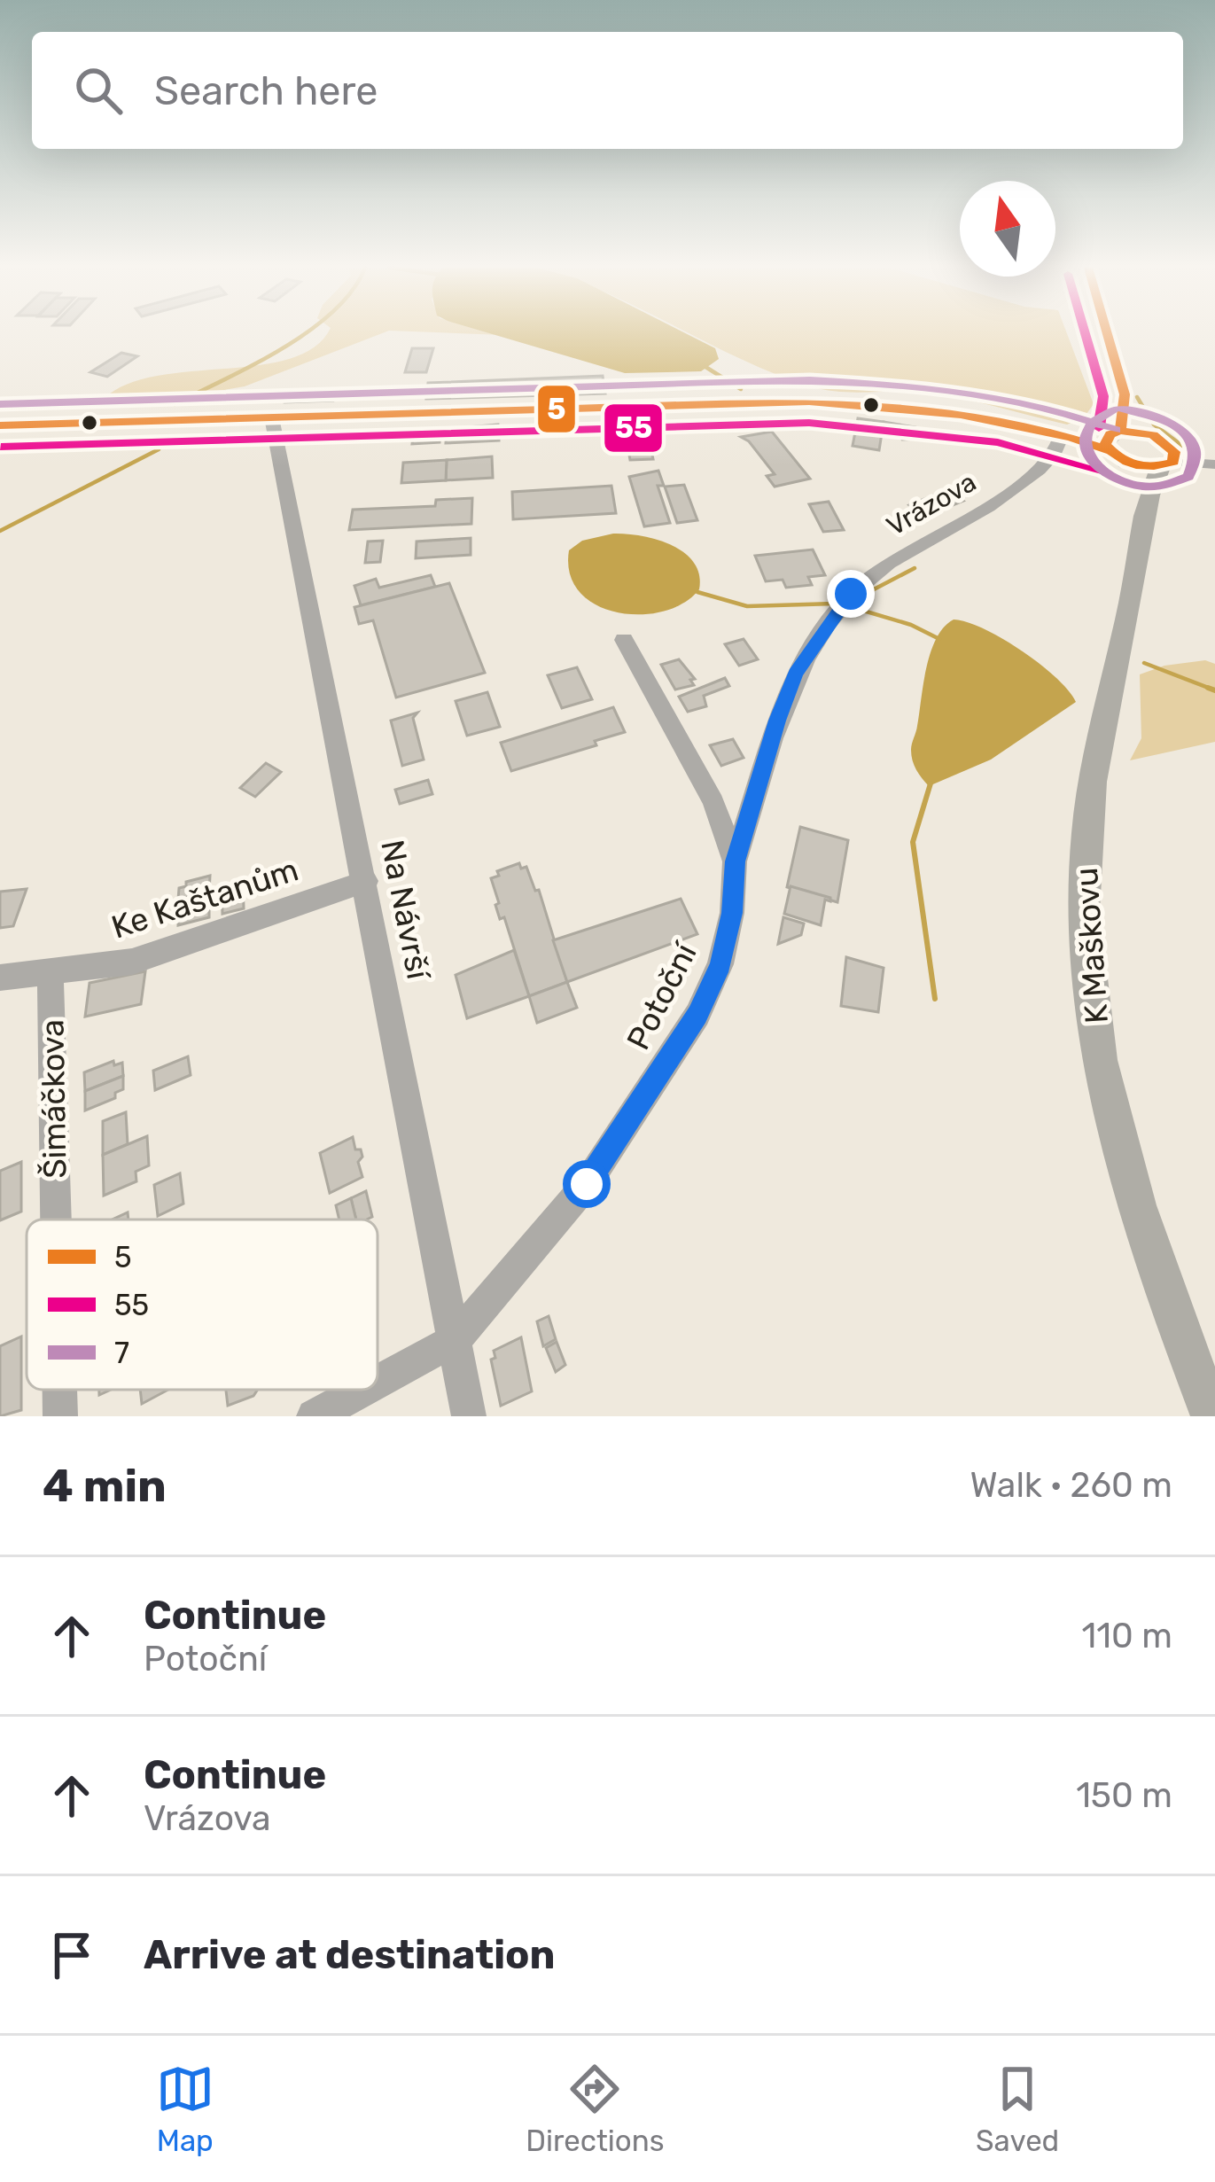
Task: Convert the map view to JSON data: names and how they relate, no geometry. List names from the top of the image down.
{
  "streets": {
    "main road": ["K Maškovu"],
    "street": [
      "Vrázova",
      "Ke Kaštanům",
      "Na Návrší",
      "Potoční",
      "Šimáčkova"
    ]
  },
  "crossings": [
    ["Vrázova", "Potoční"],
    ["Ke Kaštanům", "Na Návrší"],
    ["Ke Kaštanům", "Šimáčkova"],
    ["Na Návrší", "Potoční"]
  ],
  "lines": ["transit line 5", "transit line 55", "transit line 7"],
  "legend": ["5", "55", "7"],
  "north": "top",
  "page": {
    "search": "Search here",
    "heading": ["4 min", "Walk · 260 m"],
    "list": [
      ["Continue", "Potoční", "110 m"],
      ["Continue", "Vrázova", "150 m"],
      "Arrive at destination"
    ],
    "nav": ["Map", "Directions", "Saved"]
  }
}
